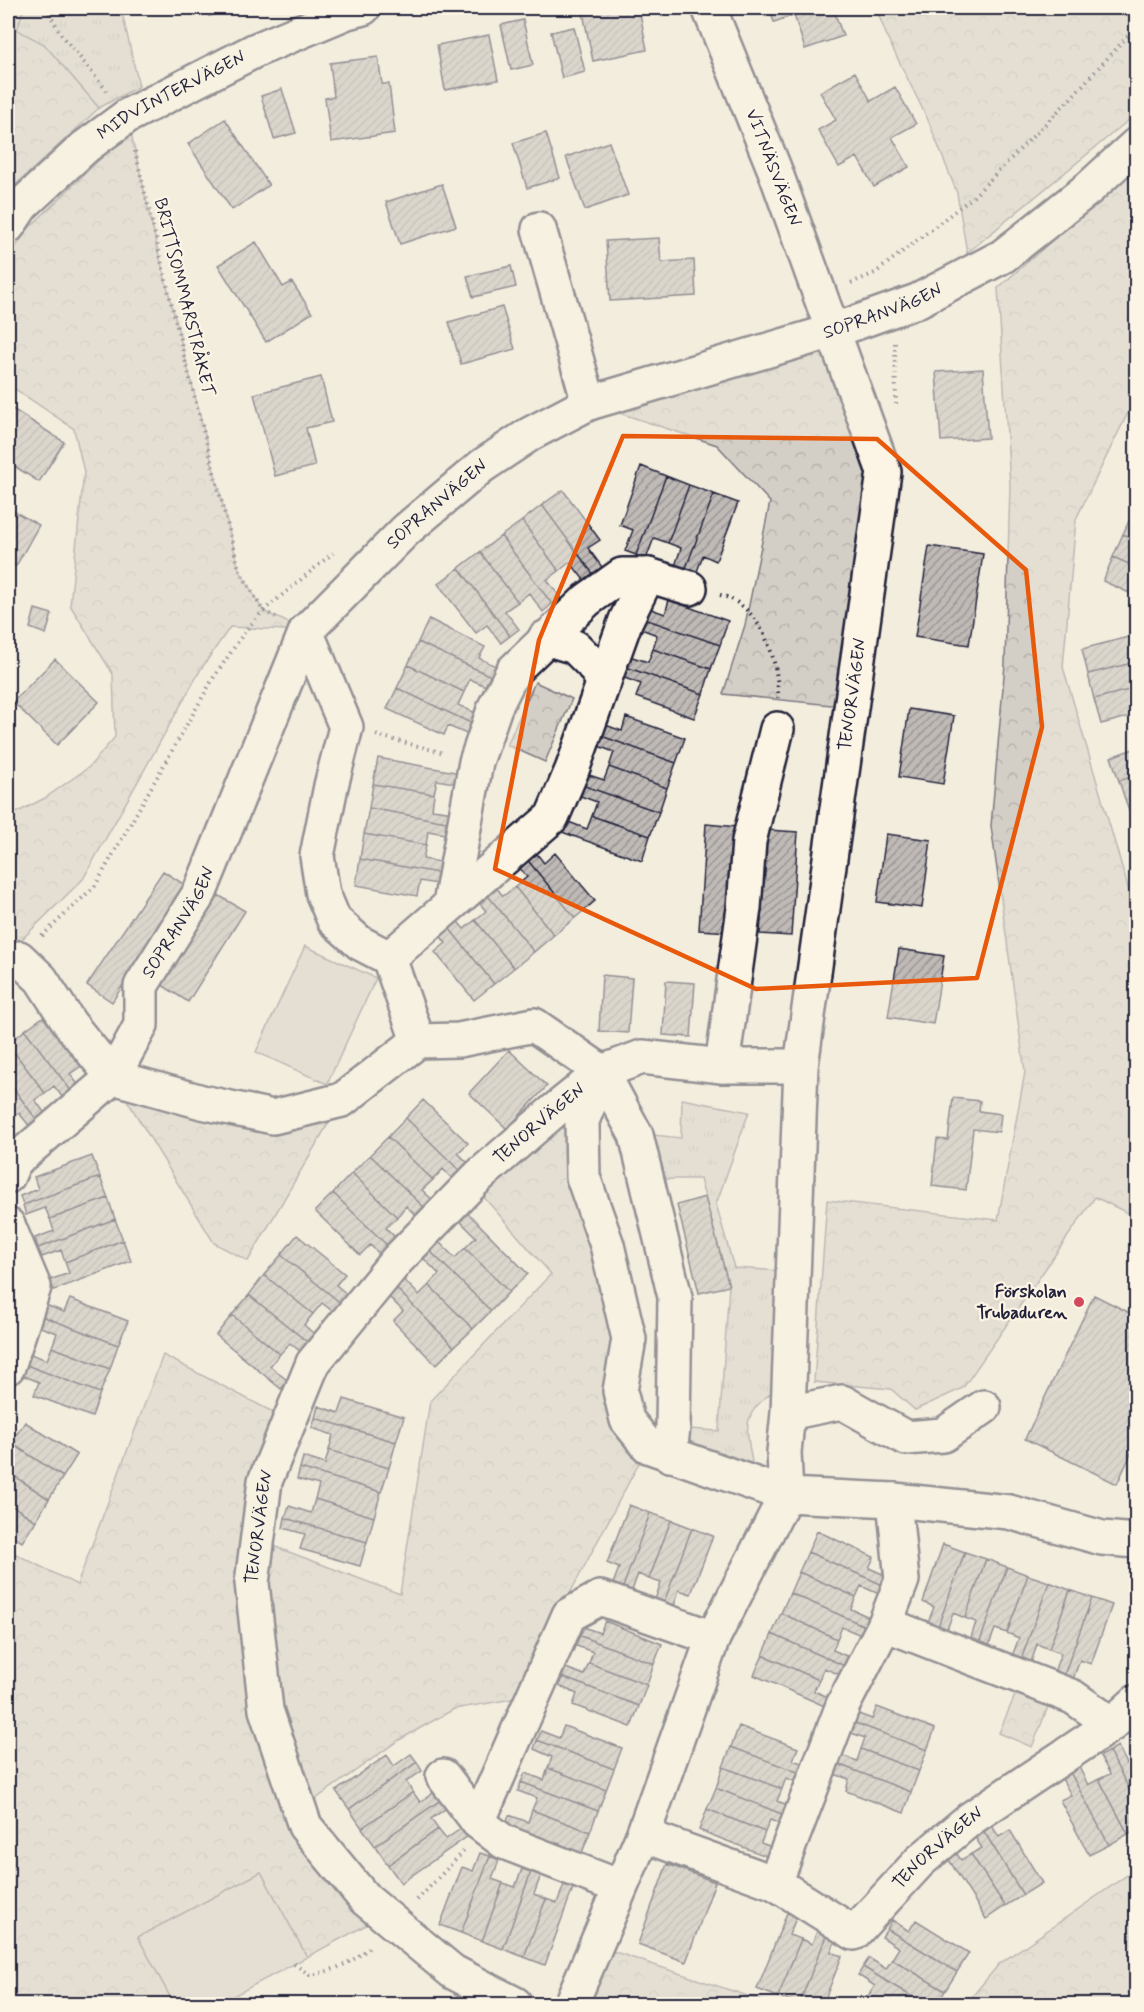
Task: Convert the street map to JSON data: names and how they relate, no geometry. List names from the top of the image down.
{
  "streets": {
    "street": [
      "MIDVINTERVÄGEN",
      "VITNÄSVÄGEN",
      "SOPRANVÄGEN",
      "TENORVÄGEN"
    ],
    "path": ["BRITTSOMMARSTRÅKET"]
  },
  "crossings": [
    ["MIDVINTERVÄGEN", "BRITTSOMMARSTRÅKET"],
    ["VITNÄSVÄGEN", "SOPRANVÄGEN"],
    ["VITNÄSVÄGEN", "TENORVÄGEN"],
    ["SOPRANVÄGEN", "TENORVÄGEN"]
  ],
  "places": ["Förskolan Trubaduren"]
}
